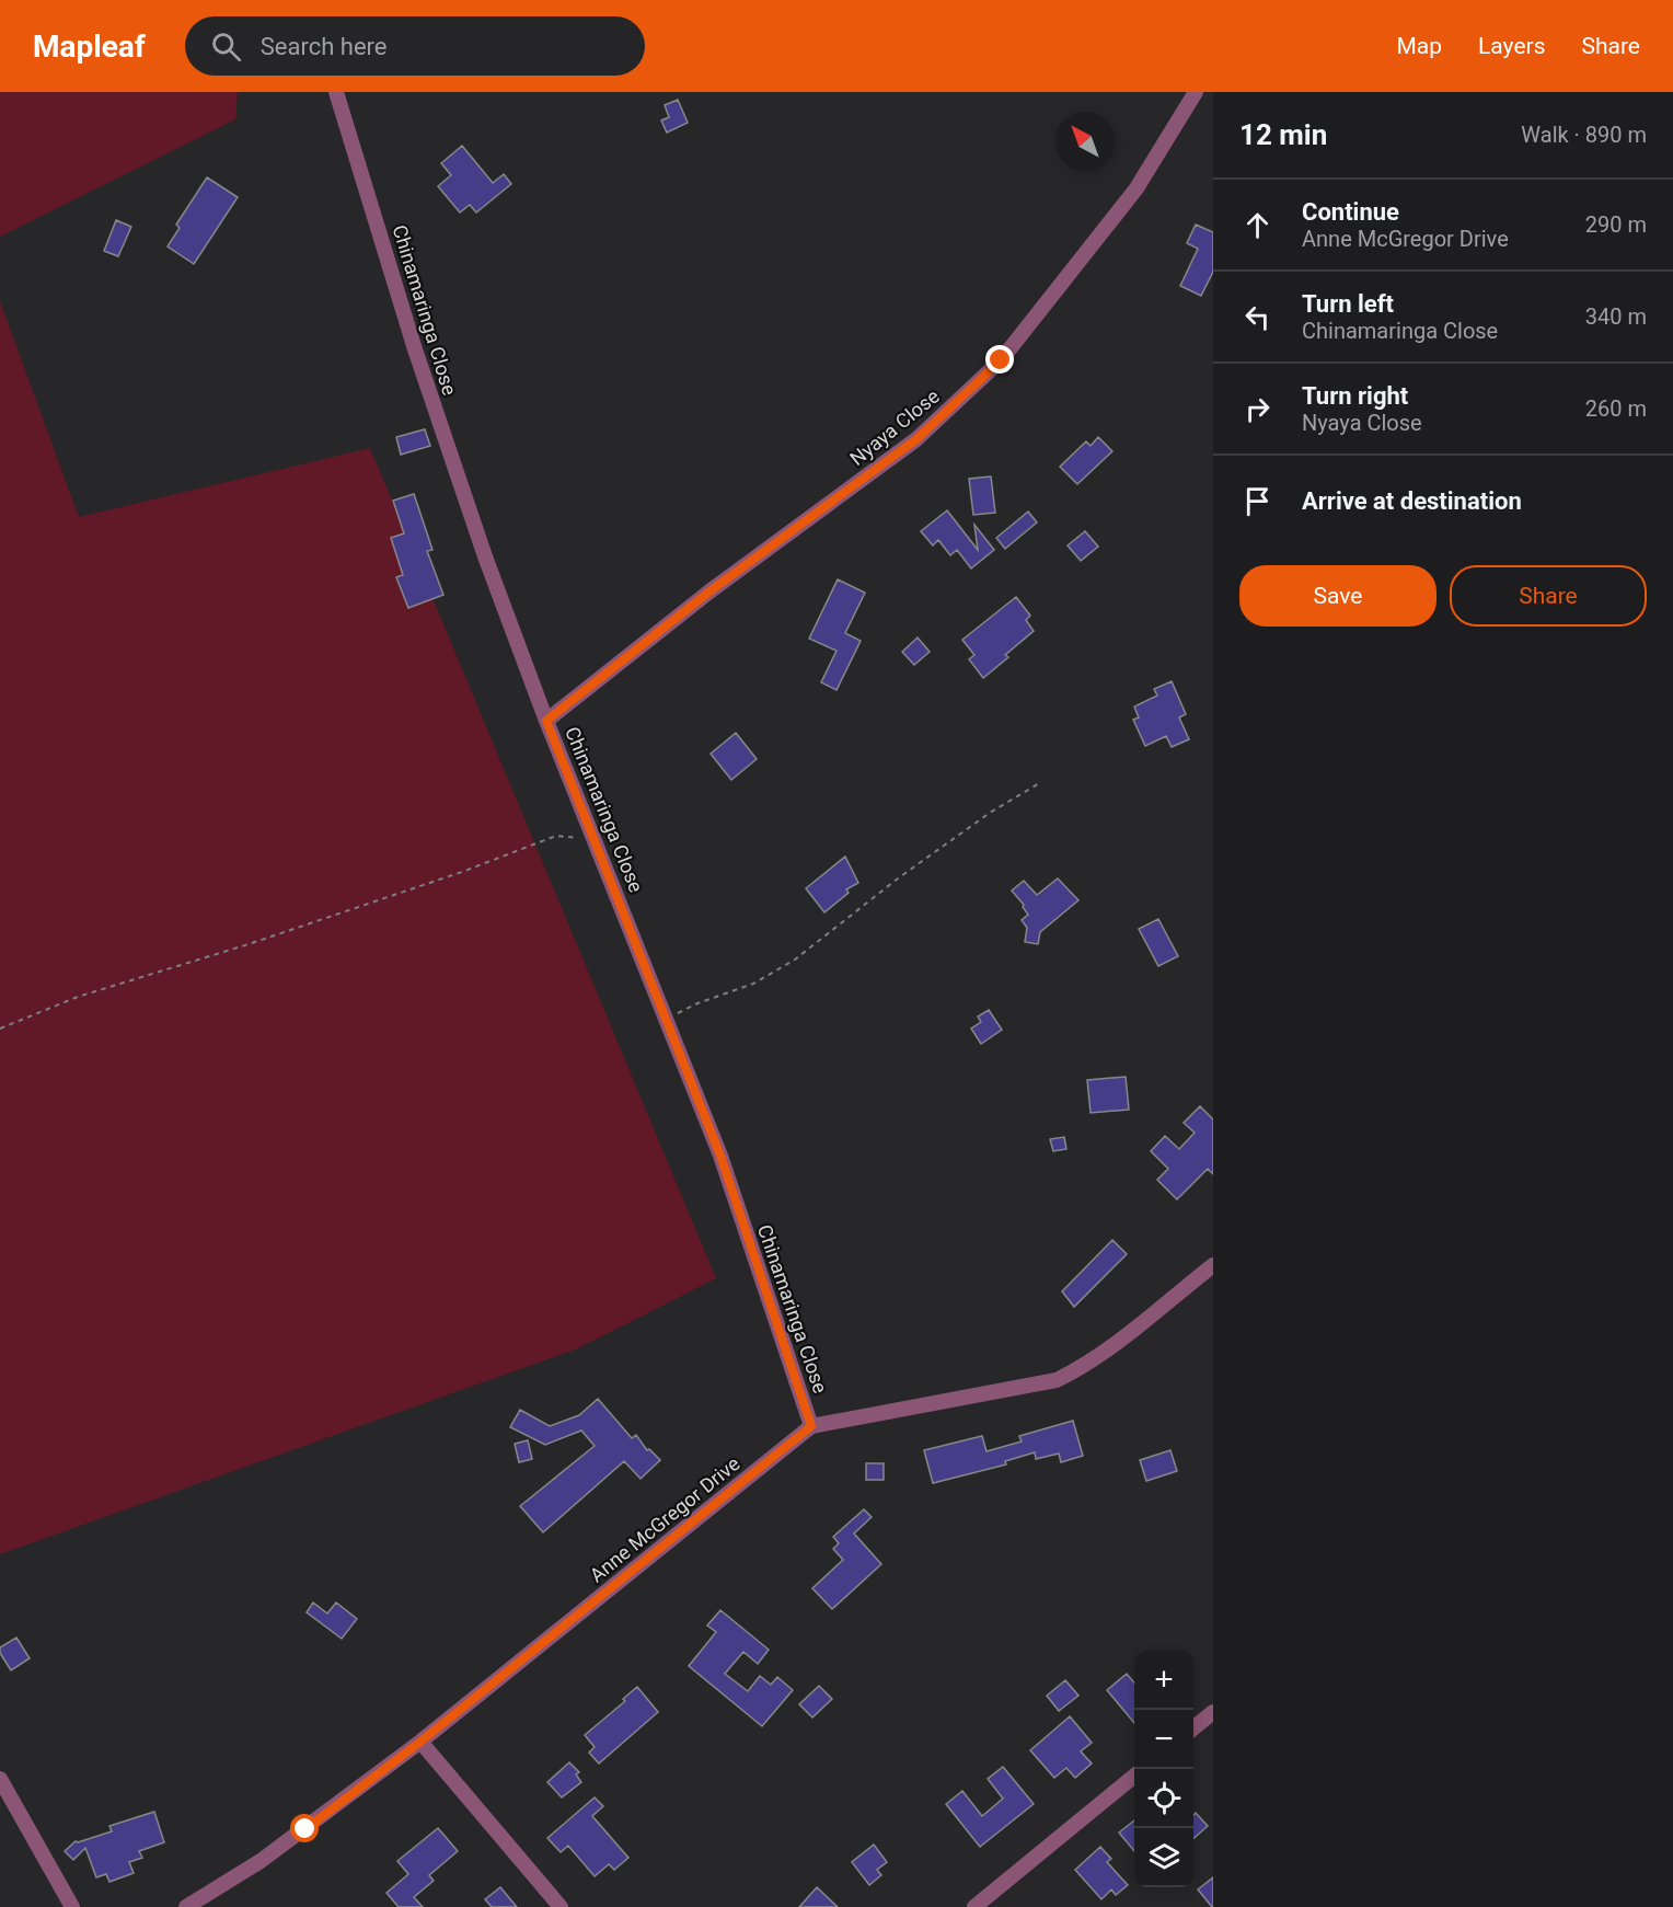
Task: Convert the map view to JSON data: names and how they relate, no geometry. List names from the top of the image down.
{
  "streets": {
    "street": ["Chinamaringa Close", "Nyaya Close", "Anne McGregor Drive"]
  },
  "crossings": [
    ["Chinamaringa Close", "Nyaya Close"],
    ["Chinamaringa Close", "Anne McGregor Drive"]
  ],
  "north": "top left",
  "page": {
    "header": "Mapleaf",
    "search": "Search here",
    "nav": ["Map", "Layers", "Share"],
    "heading": ["12 min", "Walk · 890 m"],
    "list": [
      ["Continue", "Anne McGregor Drive", "290 m"],
      ["Turn left", "Chinamaringa Close", "340 m"],
      ["Turn right", "Nyaya Close", "260 m"],
      "Arrive at destination"
    ],
    "buttons": ["Save", "Share"],
    "map_buttons": ["+", "−"]
  }
}
